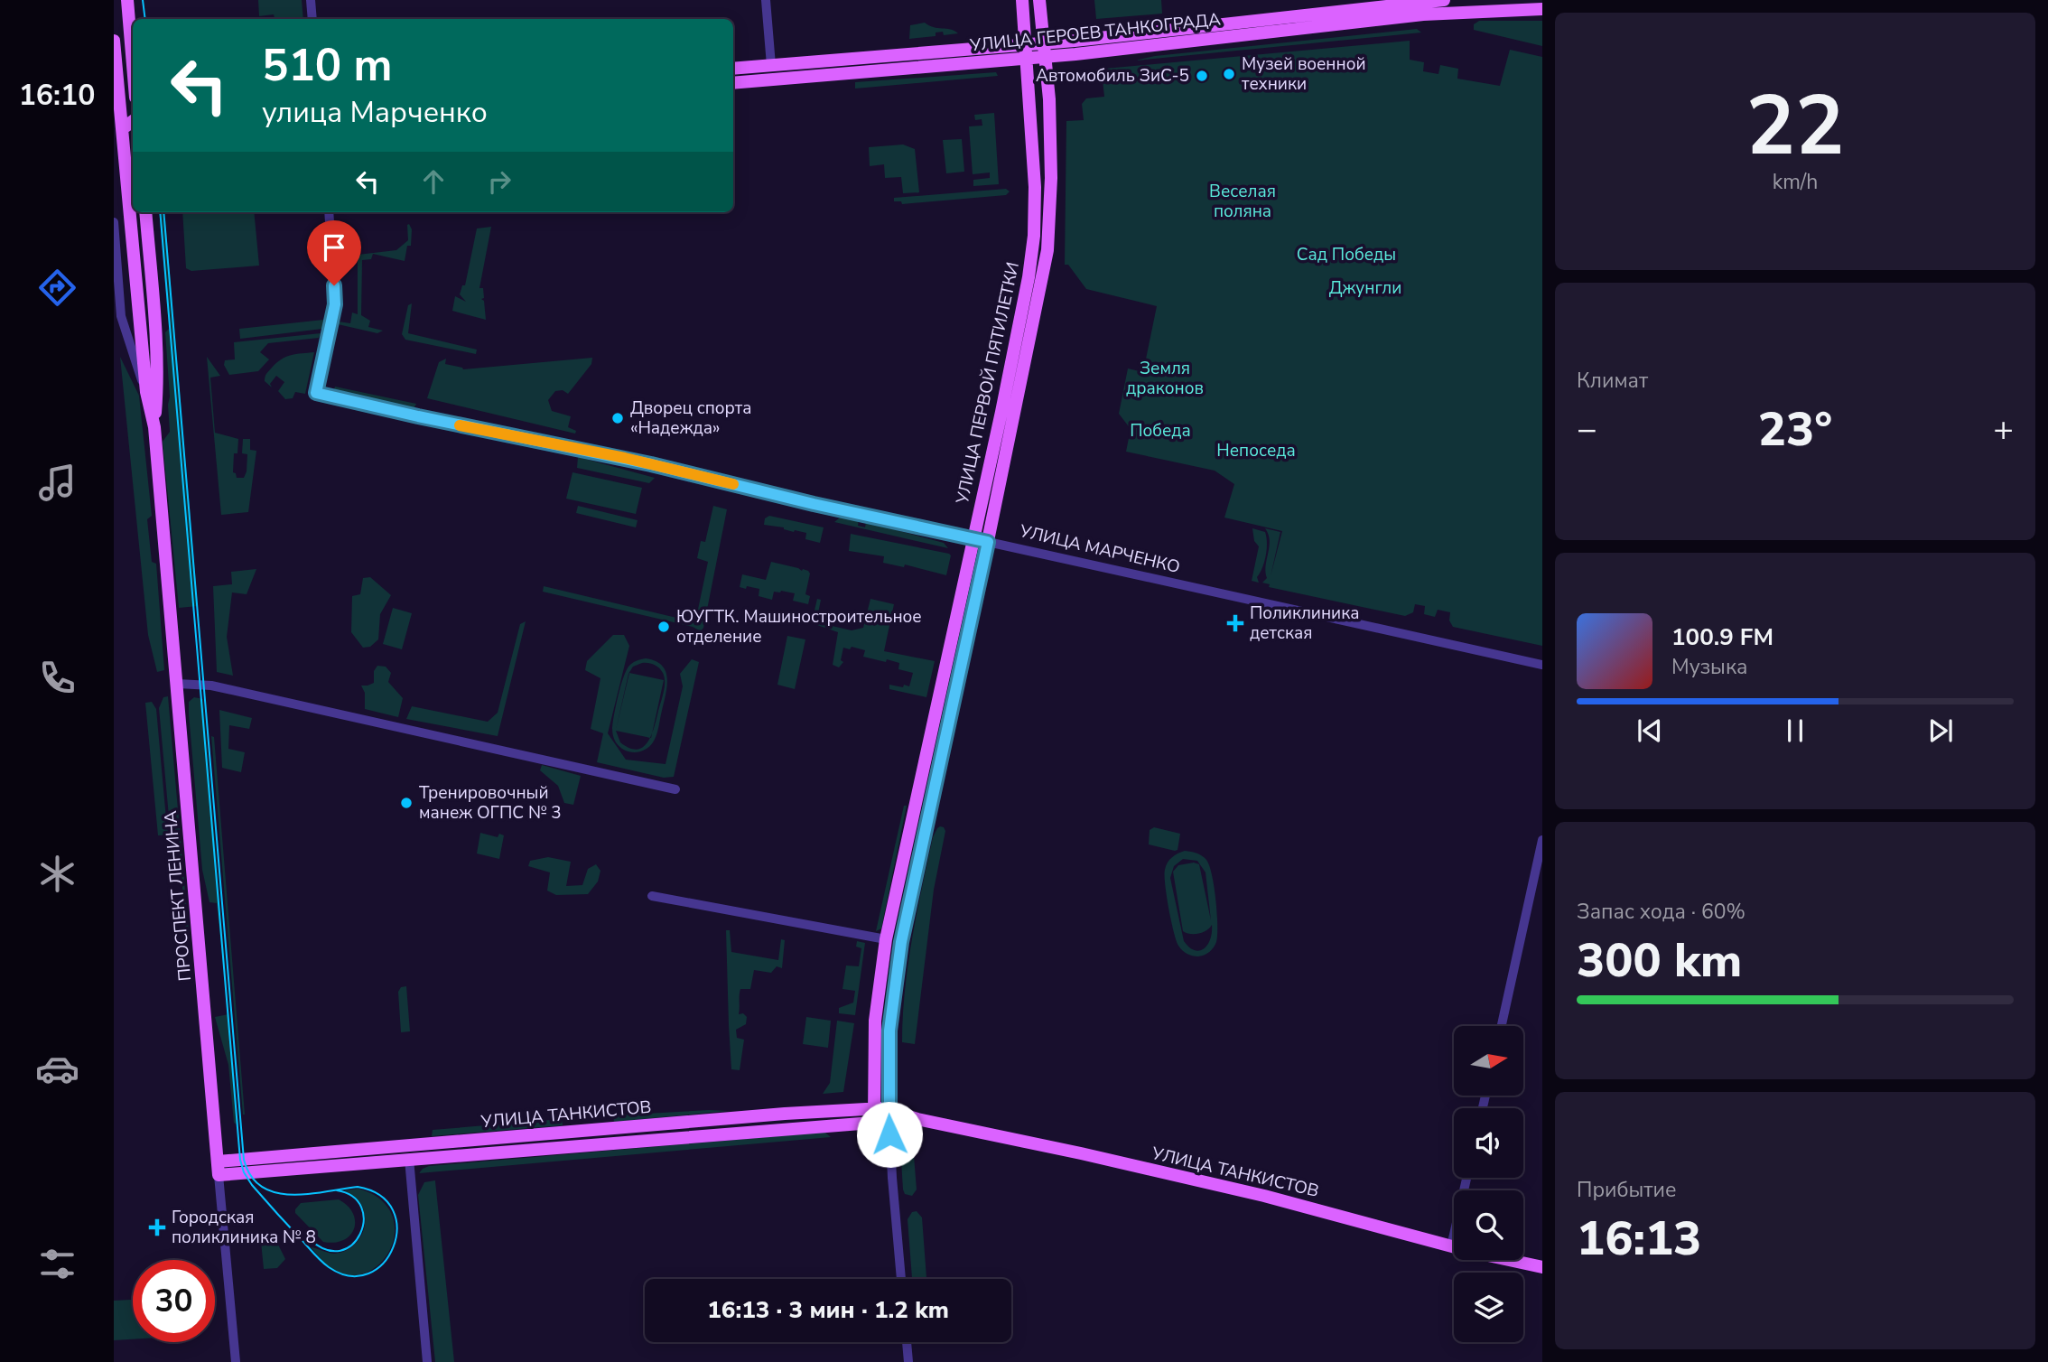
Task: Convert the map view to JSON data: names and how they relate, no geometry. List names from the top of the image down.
{
  "streets": {
    "main road": [
      "УЛИЦА ГЕРОЕВ ТАНКОГРАДА",
      "УЛИЦА ПЕРВОЙ ПЯТИЛЕТКИ",
      "УЛИЦА МАРЧЕНКО",
      "ПРОСПЕКТ ЛЕНИНА",
      "УЛИЦА ТАНКИСТОВ"
    ]
  },
  "crossings": [
    ["УЛИЦА ГЕРОЕВ ТАНКОГРАДА", "УЛИЦА ПЕРВОЙ ПЯТИЛЕТКИ"],
    ["УЛИЦА ПЕРВОЙ ПЯТИЛЕТКИ", "УЛИЦА МАРЧЕНКО"],
    ["УЛИЦА ПЕРВОЙ ПЯТИЛЕТКИ", "УЛИЦА ТАНКИСТОВ"],
    ["ПРОСПЕКТ ЛЕНИНА", "УЛИЦА ТАНКИСТОВ"]
  ],
  "parks": [
    "Веселая поляна",
    "Сад Победы",
    "Джунгли",
    "Земля драконов",
    "Победа",
    "Непоседа"
  ],
  "places": {
    "other": [
      "Музей военной техники",
      "Автомобиль ЗиС-5",
      "Дворец спорта «Надежда»",
      "ЮУГТК. Машиностроительное отделение",
      "Тренировочный манеж ОГПС № 3"
    ],
    "health": ["Поликлиника детская", "Городская поликлиника № 8"]
  },
  "north": "right",
  "page": {
    "tabs": "16:10",
    "tile": [
      ["22", "km/h"],
      "Климат",
      ["Запас хода · 60%", "300 km"],
      ["Прибытие", "16:13"]
    ],
    "turn": ["510 m", "улица Марченко"],
    "heat": ["−", "23°", "+"],
    "song": ["100.9 FM", "Музыка"],
    "limit": "30",
    "trip": "16:13 · 3 мин · 1.2 km"
  }
}
